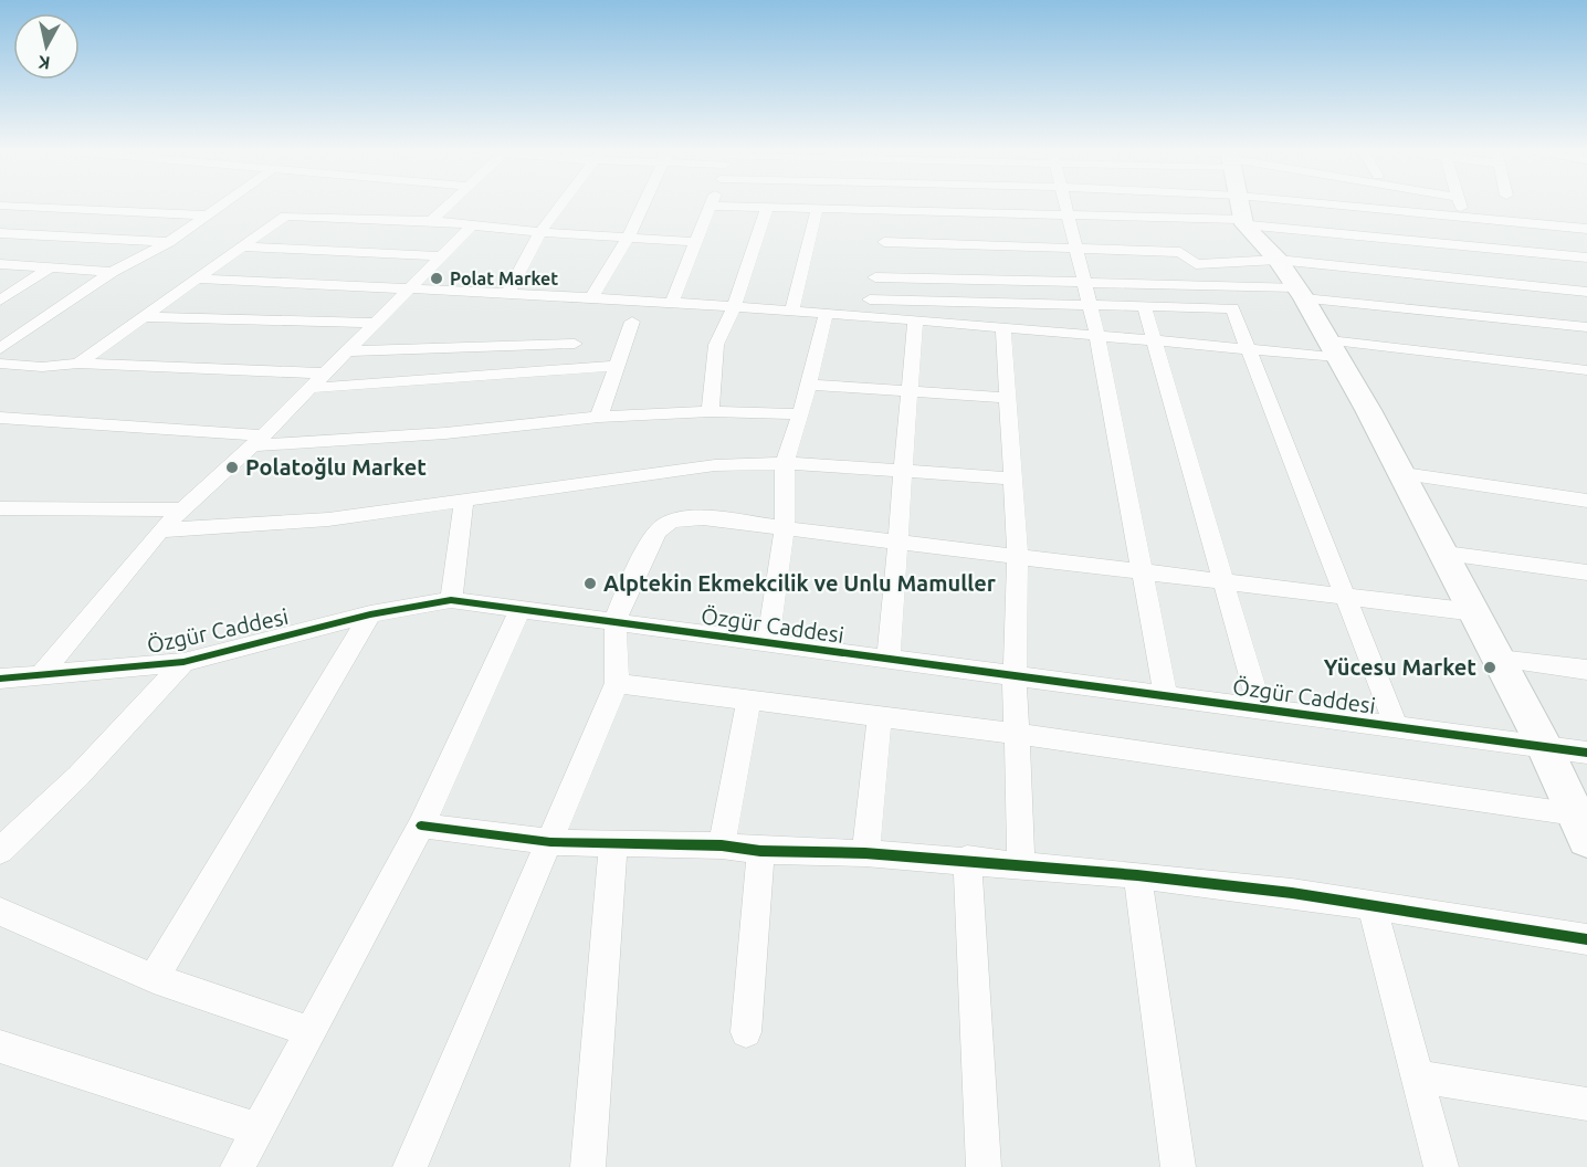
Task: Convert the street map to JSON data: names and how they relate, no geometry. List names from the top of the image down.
{
  "streets": {
    "street": ["Özgür Caddesi"]
  },
  "places": [
    "Polat Market",
    "Polatoğlu Market",
    "Alptekin Ekmekcilik ve Unlu Mamuller",
    "Yücesu Market"
  ],
  "north": "bottom"
}
